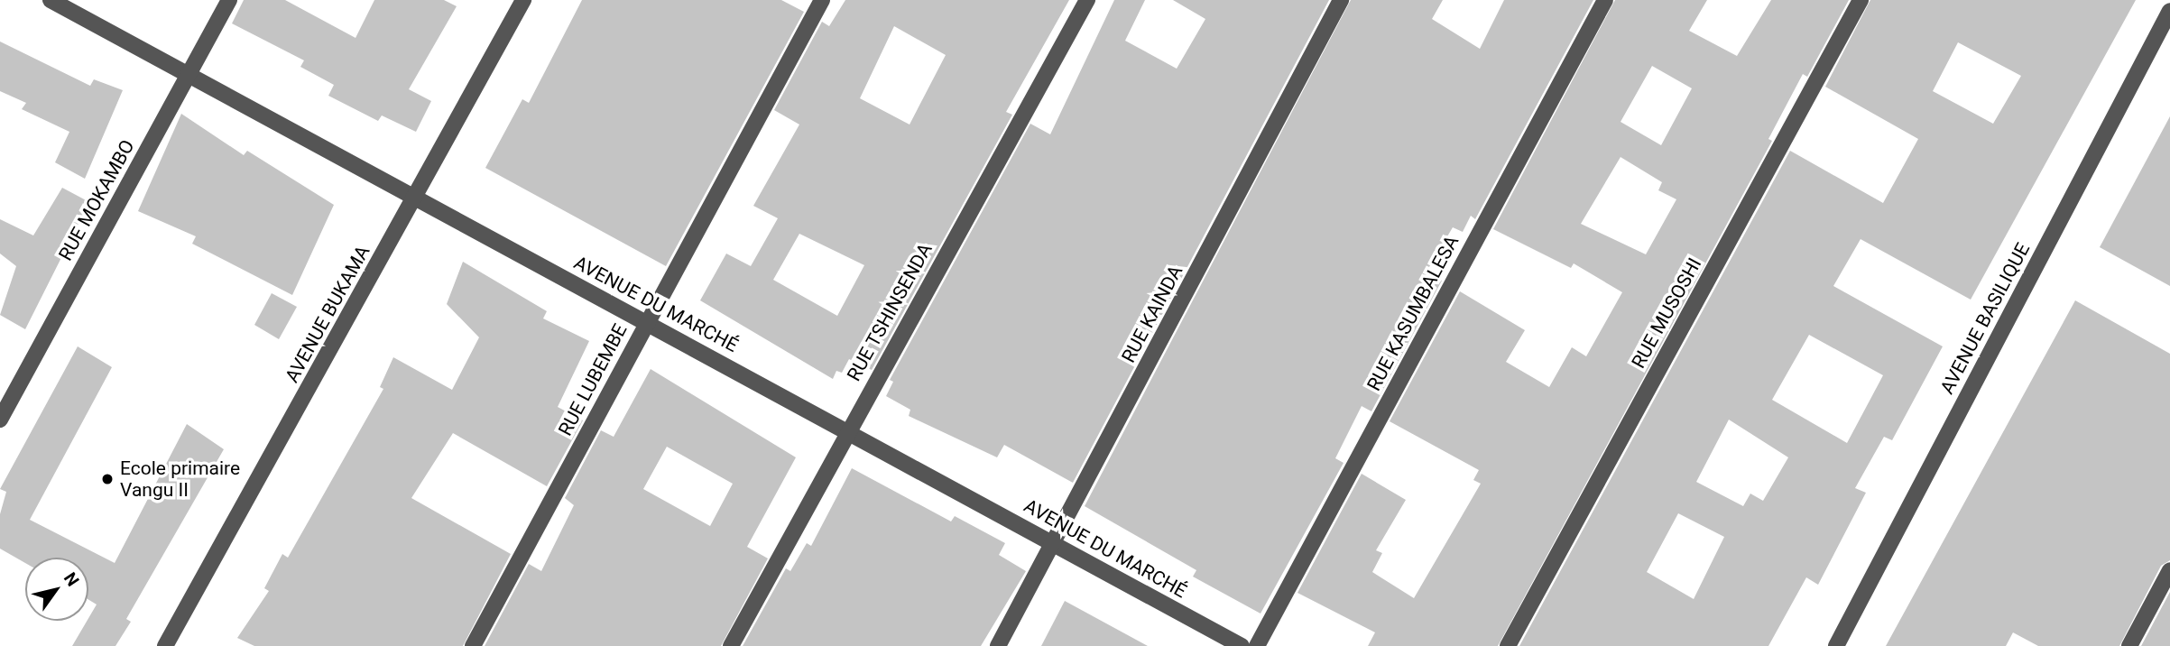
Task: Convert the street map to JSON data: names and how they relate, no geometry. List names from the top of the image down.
{
  "streets": {
    "street": [
      "RUE MOKAMBO",
      "AVENUE DU MARCHÉ",
      "RUE TSHINSENDA",
      "RUE KASUMBALESA",
      "RUE MUSOSHI",
      "AVENUE BUKAMA",
      "RUE KAINDA",
      "AVENUE BASILIQUE",
      "RUE LUBEMBE"
    ]
  },
  "crossings": [
    ["RUE MOKAMBO", "AVENUE DU MARCHÉ"],
    ["AVENUE DU MARCHÉ", "RUE TSHINSENDA"],
    ["AVENUE DU MARCHÉ", "AVENUE BUKAMA"],
    ["AVENUE DU MARCHÉ", "RUE KAINDA"],
    ["AVENUE DU MARCHÉ", "RUE LUBEMBE"]
  ],
  "places": ["Ecole primaire Vangu II"],
  "north": "top right"
}
